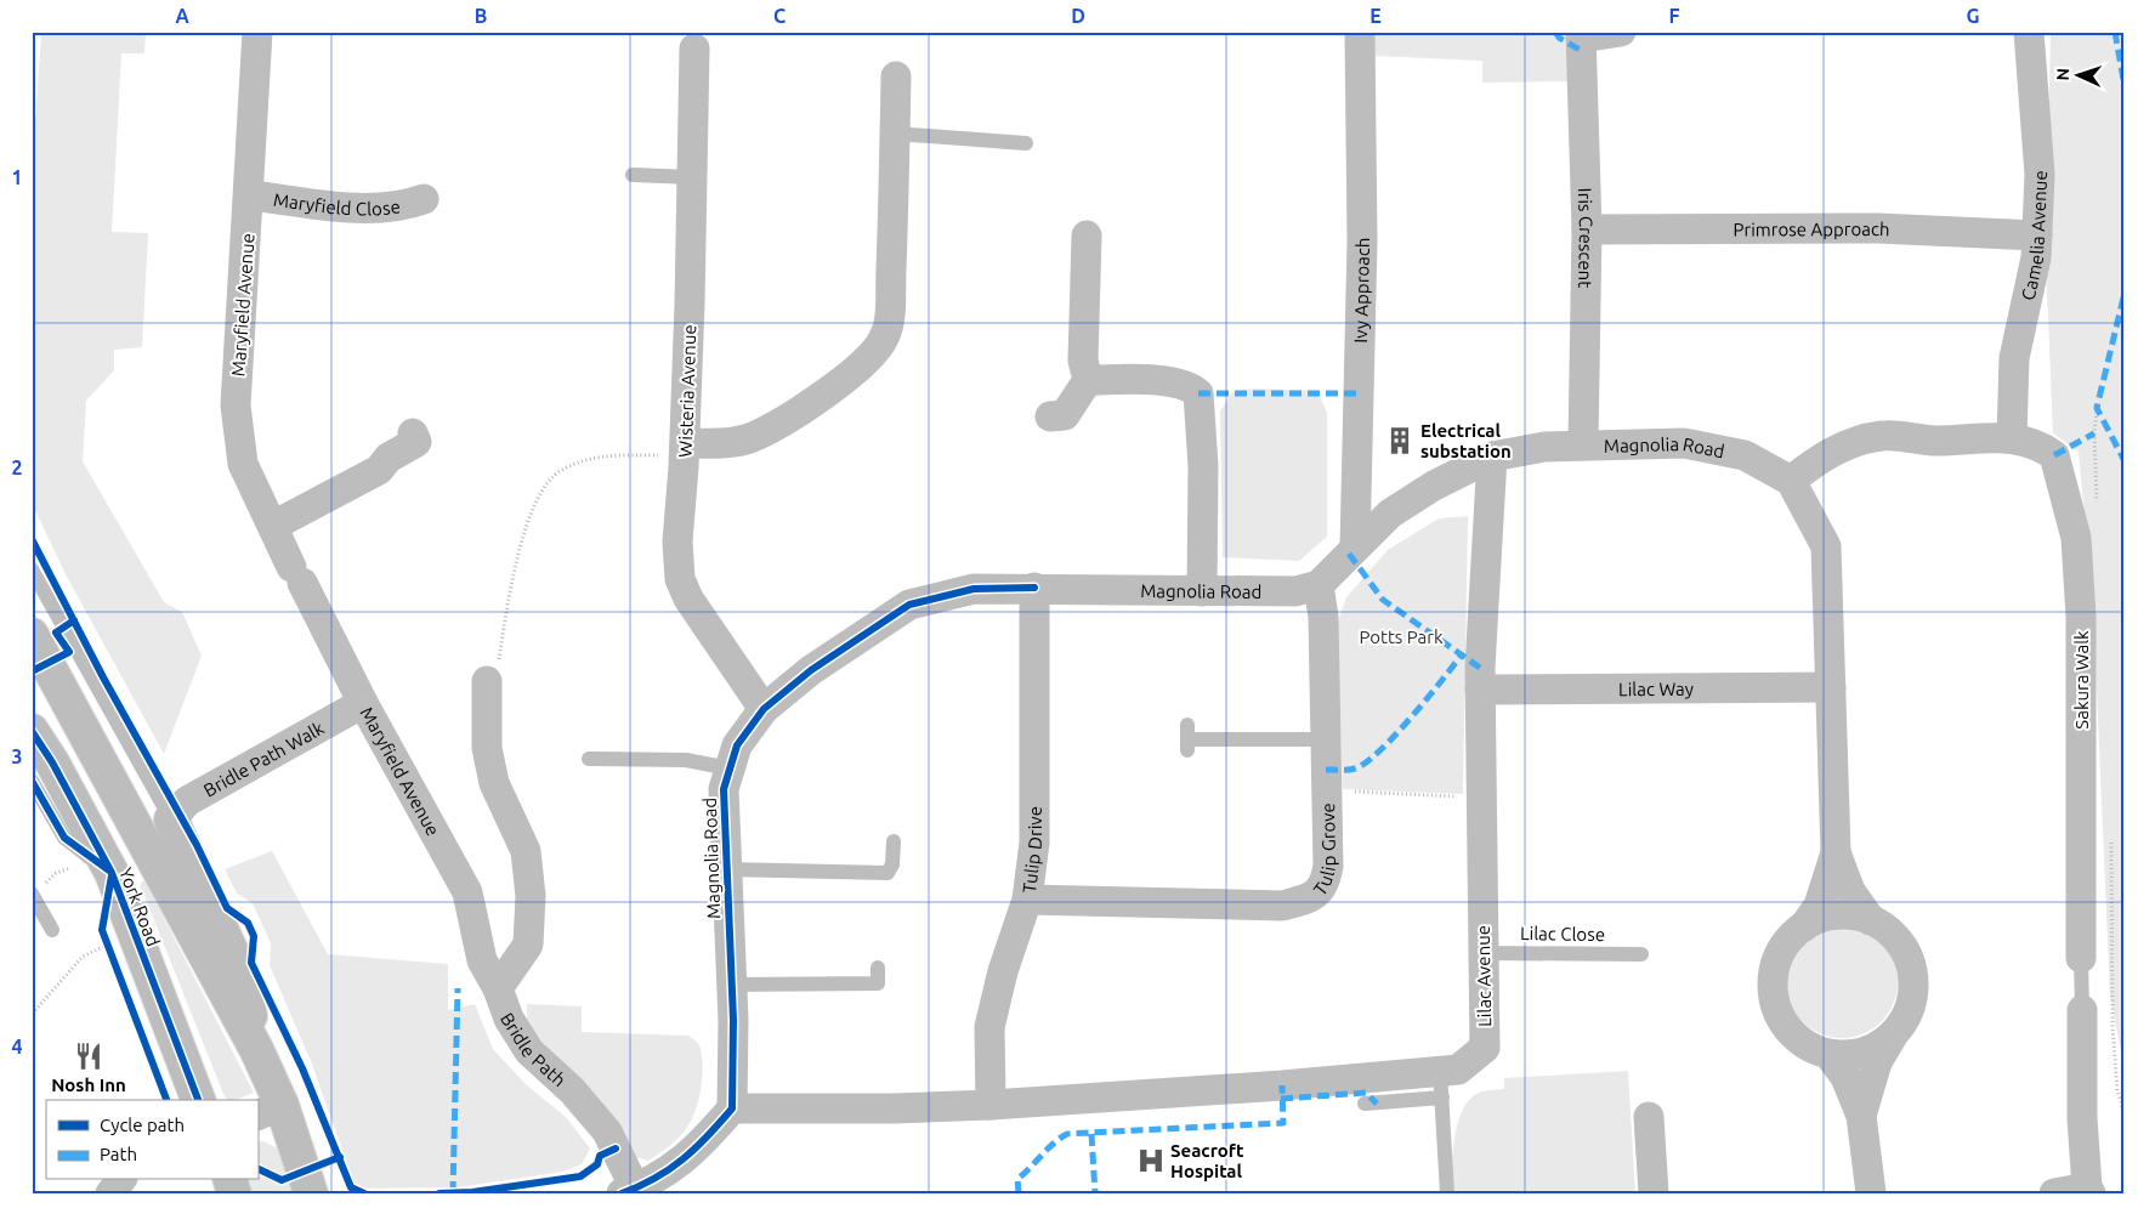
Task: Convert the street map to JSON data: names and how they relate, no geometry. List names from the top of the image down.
{
  "streets": {
    "highway": ["York Road"],
    "street": [
      "Maryfield Close",
      "Primrose Approach",
      "Camelia Avenue",
      "Iris Crescent",
      "Ivy Approach",
      "Maryfield Avenue",
      "Wisteria Avenue",
      "Magnolia Road",
      "Sakura Walk",
      "Lilac Way",
      "Bridle Path Walk",
      "Tulip Grove",
      "Tulip Drive",
      "Lilac Avenue",
      "Bridle Path"
    ],
    "lane": ["Lilac Close"]
  },
  "crossings": [
    ["Maryfield Close", "Maryfield Avenue"],
    ["Primrose Approach", "Camelia Avenue"],
    ["Primrose Approach", "Iris Crescent"],
    ["Camelia Avenue", "Sakura Walk"],
    ["Iris Crescent", "Magnolia Road"],
    ["Ivy Approach", "Magnolia Road"],
    ["Maryfield Avenue", "Bridle Path Walk"],
    ["Maryfield Avenue", "Bridle Path"],
    ["Wisteria Avenue", "Magnolia Road"],
    ["Magnolia Road", "Sakura Walk"],
    ["Magnolia Road", "Tulip Grove"],
    ["Magnolia Road", "Tulip Drive"],
    ["Magnolia Road", "Lilac Avenue"],
    ["Lilac Way", "Lilac Avenue"],
    ["Tulip Grove", "Tulip Drive"],
    ["Tulip Drive", "Lilac Avenue"],
    ["Lilac Close", "Lilac Avenue"]
  ],
  "parks": ["Potts Park"],
  "places": {
    "building": ["Electrical substation"],
    "restaurant": ["Nosh Inn"],
    "hospital": ["Seacroft Hospital"]
  },
  "legend": ["Cycle path", "Path"],
  "north": "left",
  "grid": {
    "columns": [
      "A",
      "B",
      "C",
      "D",
      "E",
      "F",
      "G"
    ],
    "rows": [
      "1",
      "2",
      "3",
      "4"
    ]
  }
}
